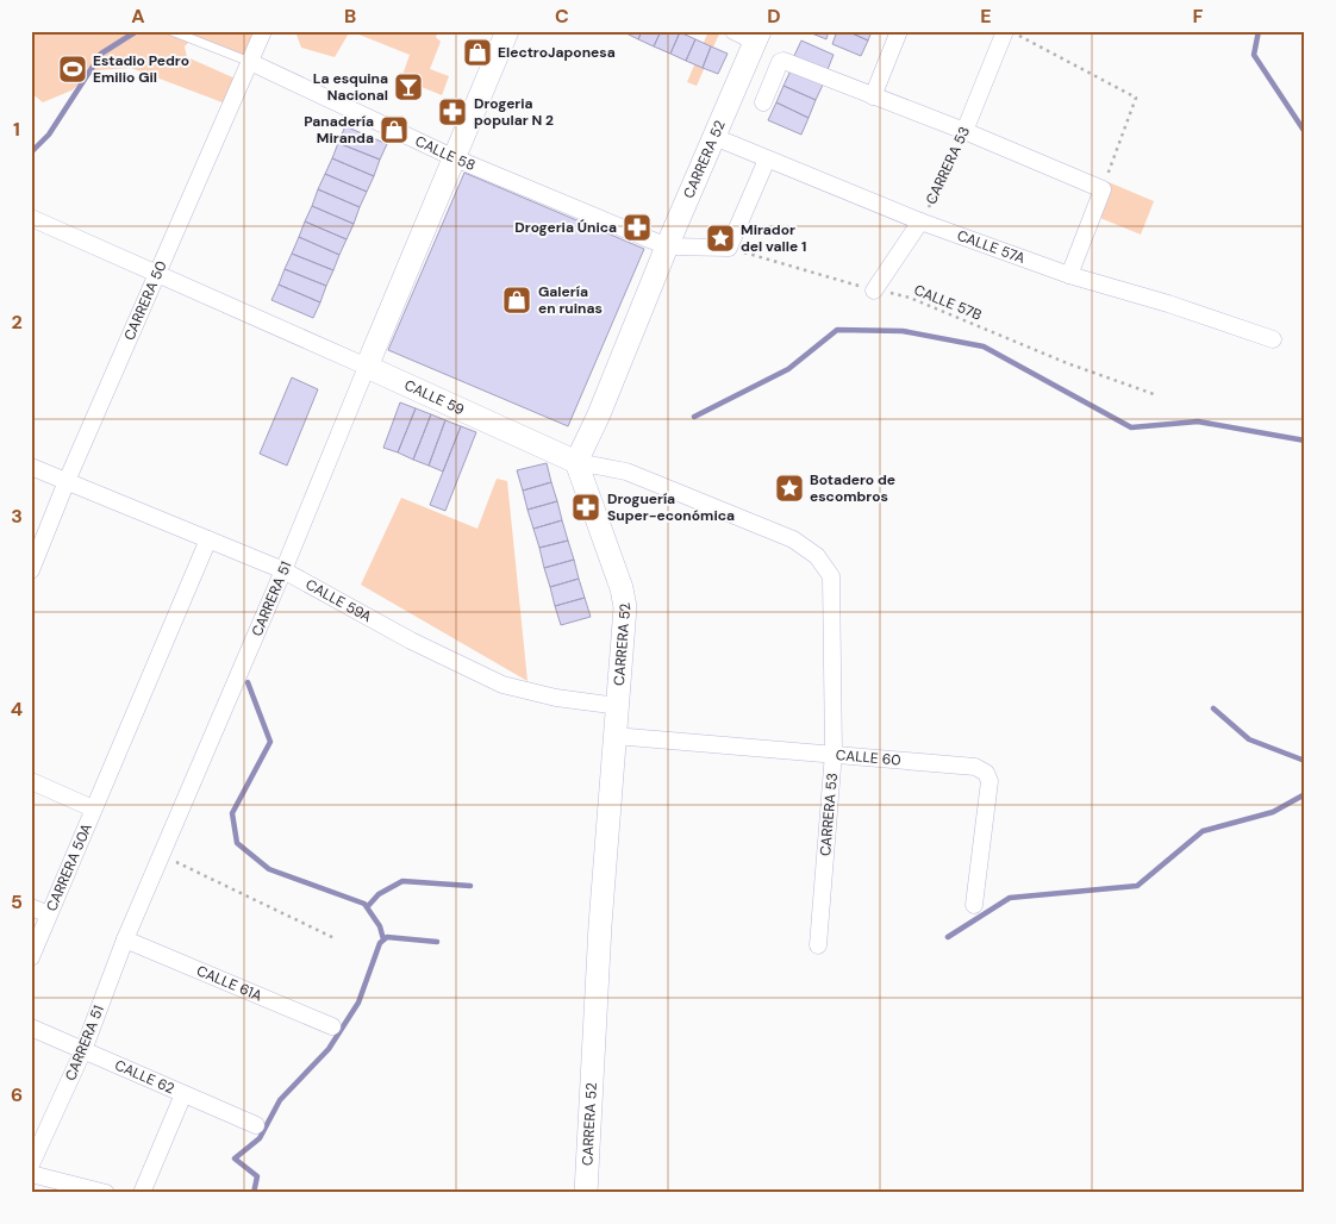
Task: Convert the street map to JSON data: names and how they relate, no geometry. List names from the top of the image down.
{
  "streets": {
    "main road": ["CARRERA 52", "CALLE 59", "CARRERA 51"],
    "street": [
      "CALLE 58",
      "CARRERA 53",
      "CALLE 57A",
      "CARRERA 50",
      "CALLE 59A",
      "CALLE 60",
      "CARRERA 50A",
      "CALLE 61A",
      "CALLE 62"
    ],
    "path": ["CALLE 57B"]
  },
  "crossings": [
    ["CALLE 58", "CARRERA 52"],
    ["CALLE 58", "CARRERA 50"],
    ["CALLE 58", "CALLE 57B"],
    ["CALLE 58", "CARRERA 51"],
    ["CARRERA 52", "CALLE 57A"],
    ["CARRERA 52", "CALLE 59"],
    ["CARRERA 52", "CALLE 59A"],
    ["CARRERA 52", "CALLE 60"],
    ["CARRERA 53", "CALLE 57A"],
    ["CARRERA 53", "CALLE 57B"],
    ["CARRERA 53", "CALLE 59"],
    ["CARRERA 53", "CALLE 60"],
    ["CARRERA 50", "CALLE 59"],
    ["CARRERA 50", "CALLE 59A"],
    ["CALLE 59", "CARRERA 51"],
    ["CARRERA 51", "CALLE 59A"],
    ["CARRERA 51", "CALLE 61A"],
    ["CARRERA 51", "CALLE 62"],
    ["CALLE 59A", "CARRERA 50A"]
  ],
  "places": {
    "shop": ["ElectroJaponesa", "Panadería Miranda", "Galería en ruinas"],
    "sports": ["Estadio Pedro Emilio Gil"],
    "bar": ["La esquina Nacional"],
    "pharmacy": ["Drogeria popular N 2", "Drogeria Única", "Droguería Super-económica"],
    "place": ["Mirador del valle 1", "Botadero de escombros"]
  },
  "grid": {
    "columns": [
      "A",
      "B",
      "C",
      "D",
      "E",
      "F"
    ],
    "rows": [
      "1",
      "2",
      "3",
      "4",
      "5",
      "6"
    ]
  }
}
